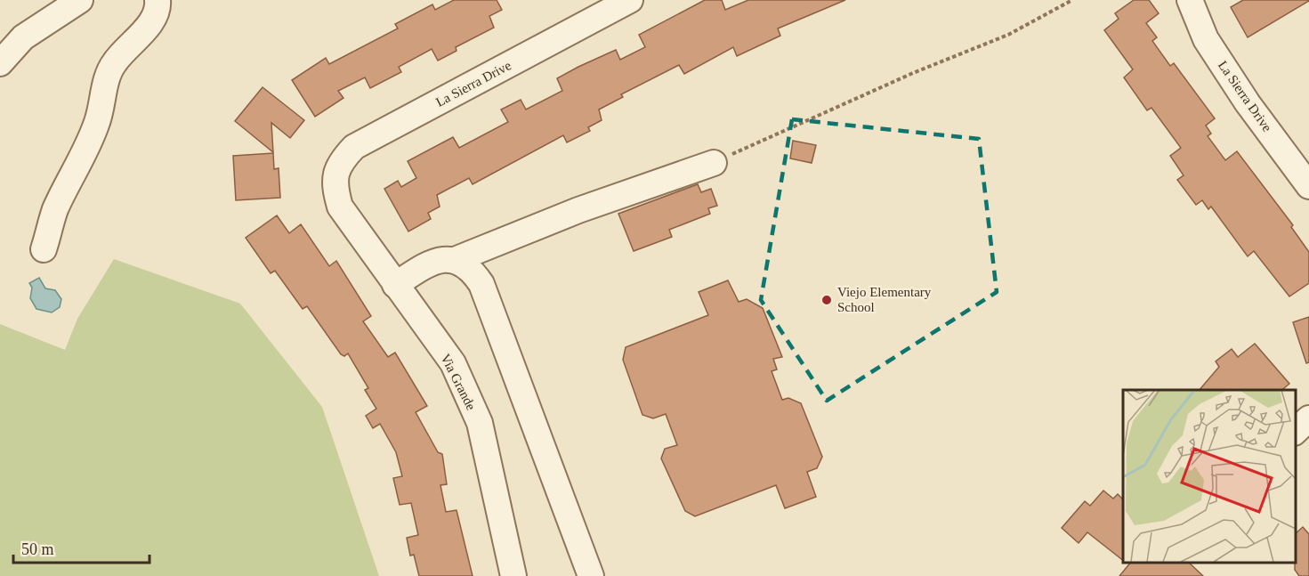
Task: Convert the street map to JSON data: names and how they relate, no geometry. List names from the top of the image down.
{
  "streets": {
    "street": ["La Sierra Drive", "Via Grande"]
  },
  "crossings": [
    ["La Sierra Drive", "Via Grande"]
  ],
  "places": ["Viejo Elementary School"],
  "scale_bar": "50 m"
}
